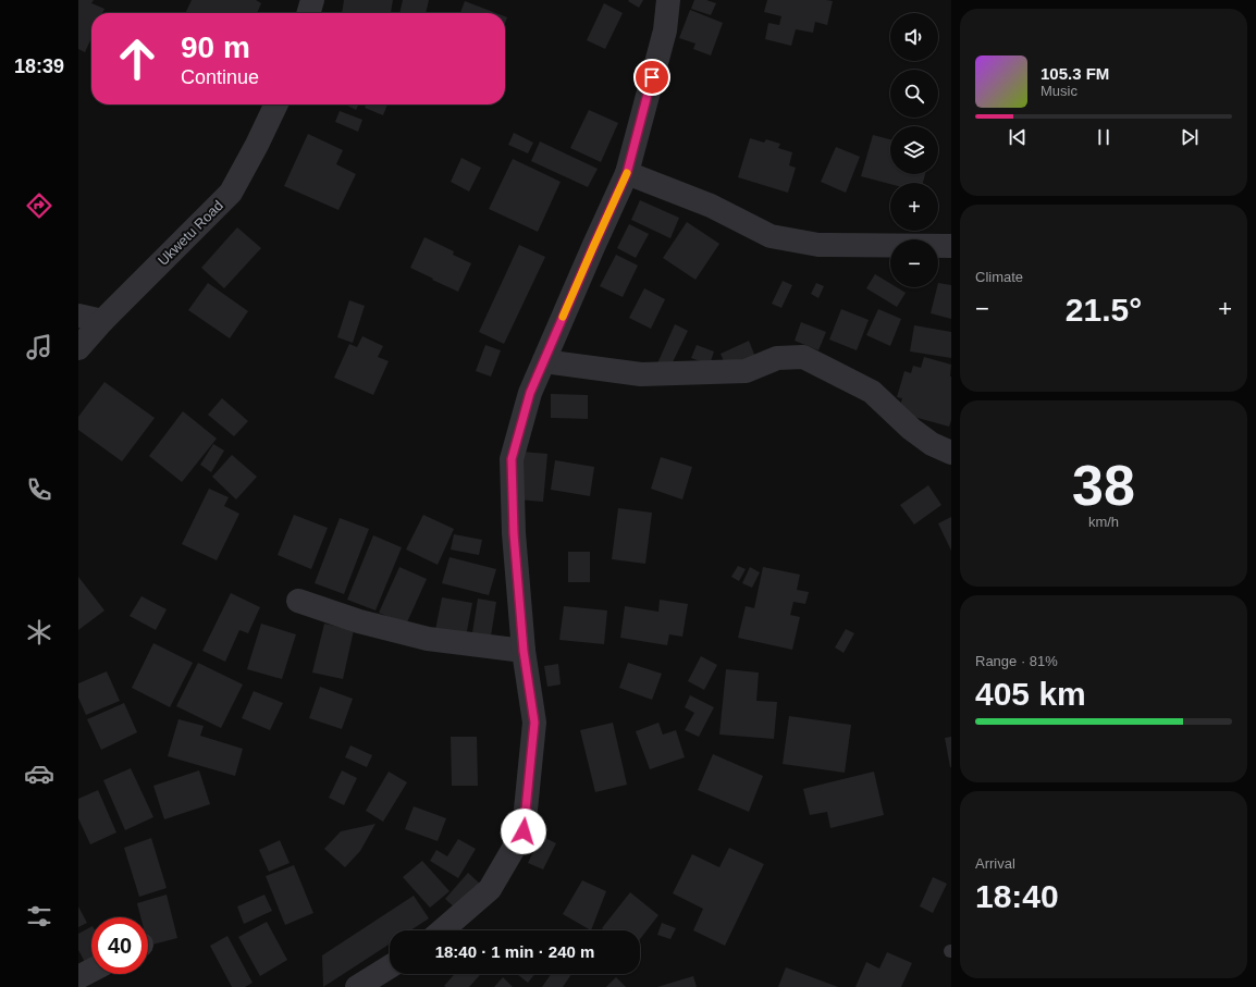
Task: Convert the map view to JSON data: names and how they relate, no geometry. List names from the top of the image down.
{
  "streets": {
    "street": ["Ukwetu Road"]
  },
  "page": {
    "tabs": "18:39",
    "map_buttons": ["+", "−"],
    "turn": ["90 m", "Continue"],
    "song": ["105.3 FM", "Music"],
    "tile": [
      "Climate",
      ["38", "km/h"],
      ["Range · 81%", "405 km"],
      ["Arrival", "18:40"]
    ],
    "heat": ["−", "21.5°", "+"],
    "limit": "40",
    "trip": "18:40 · 1 min · 240 m"
  }
}
